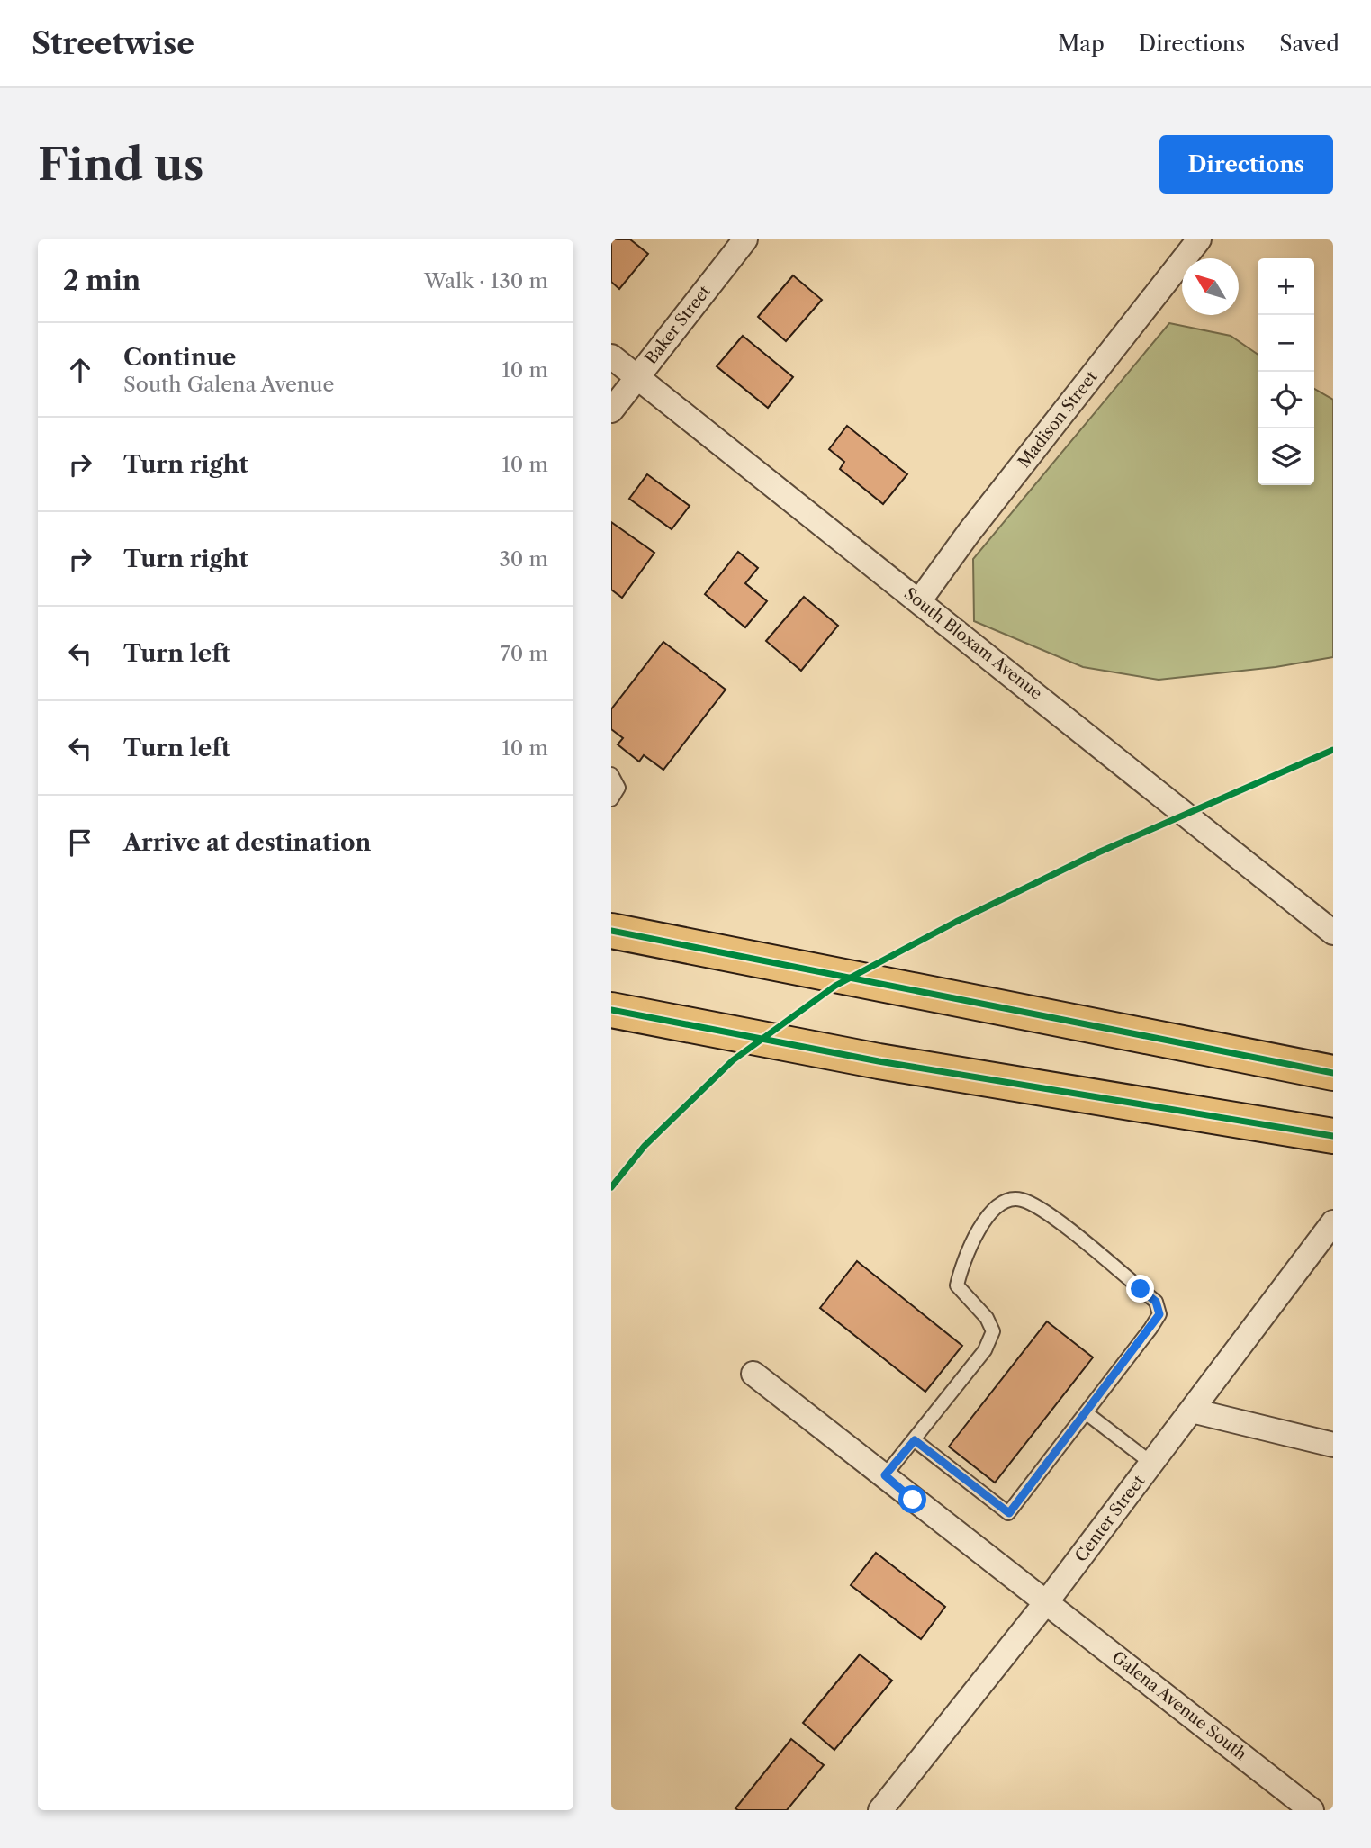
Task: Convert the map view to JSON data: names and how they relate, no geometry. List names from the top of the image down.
{
  "streets": {
    "street": [
      "Baker Street",
      "Madison Street",
      "South Bloxam Avenue",
      "Center Street",
      "Galena Avenue South"
    ]
  },
  "crossings": [
    ["Baker Street", "South Bloxam Avenue"],
    ["Madison Street", "South Bloxam Avenue"],
    ["Center Street", "Galena Avenue South"]
  ],
  "north": "top left",
  "page": {
    "header": "Streetwise",
    "nav": ["Map", "Directions", "Saved"],
    "buttons": "Directions",
    "title": "Find us",
    "heading": ["2 min", "Walk · 130 m"],
    "map_buttons": ["+", "−"],
    "list": [
      ["Continue", "South Galena Avenue", "10 m"],
      ["Turn right", "10 m"],
      ["Turn right", "30 m"],
      ["Turn left", "70 m"],
      ["Turn left", "10 m"],
      "Arrive at destination"
    ]
  }
}
